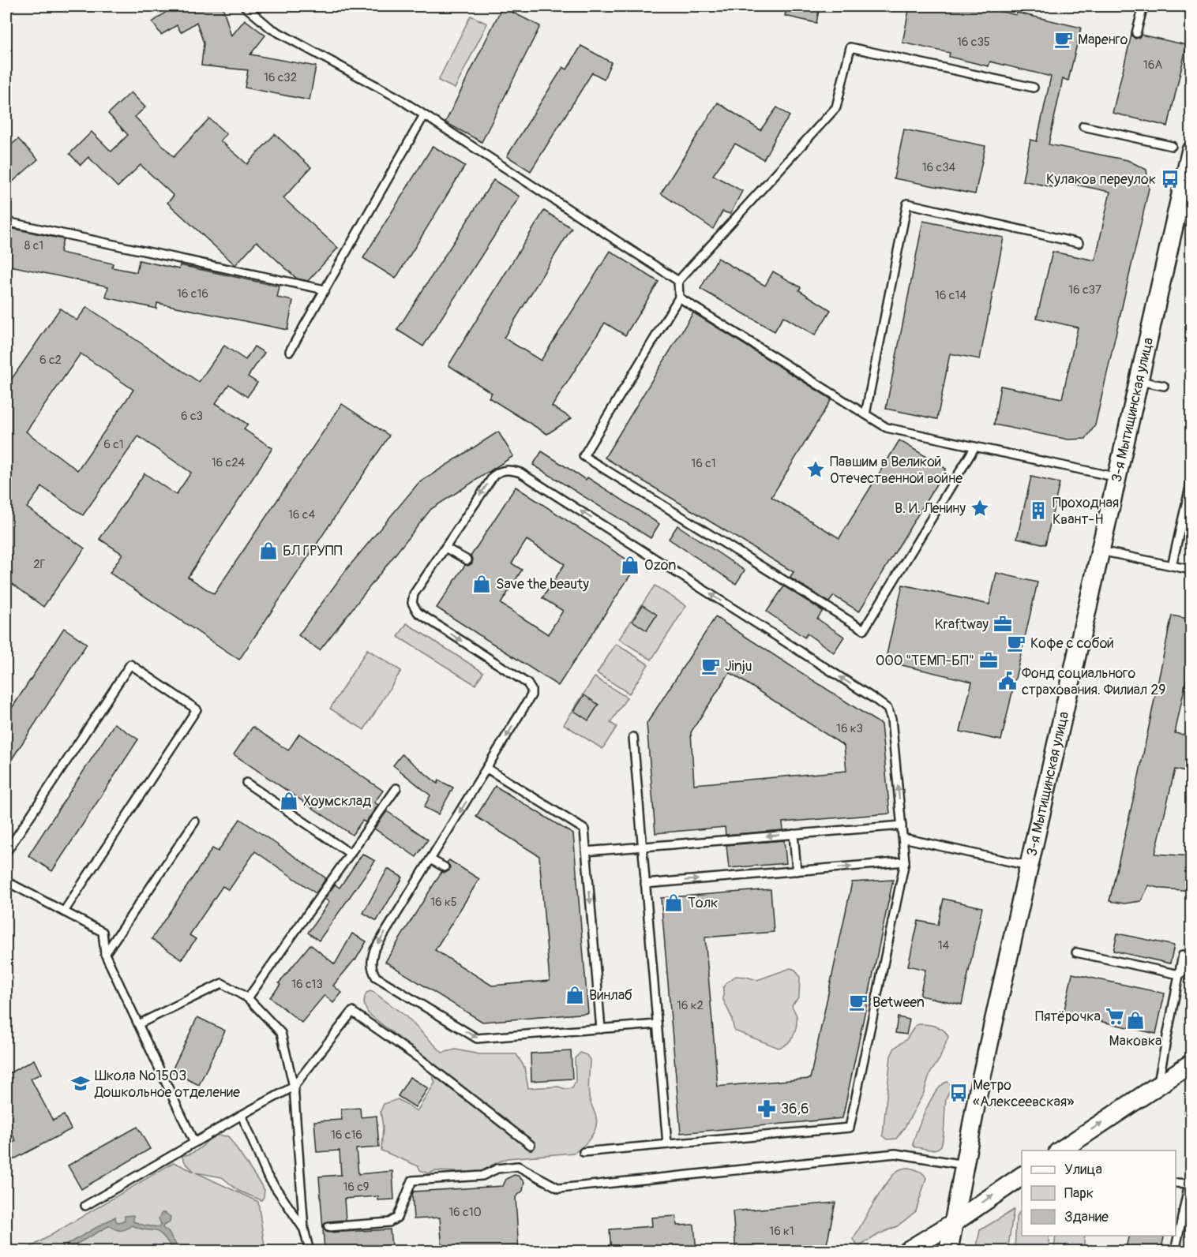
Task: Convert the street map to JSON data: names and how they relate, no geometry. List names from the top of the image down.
{
  "streets": {
    "street": ["3-я Мытищинская улица"]
  },
  "places": {
    "cafe": [
      "Маренго",
      "Кофе с собой",
      "Jinju",
      "Between"
    ],
    "bus stop": ["Кулаков переулок", "Метро «Алексеевская»"],
    "place": ["Павшим в Великой Отечественной войне", "В. И. Ленину"],
    "building": ["Проходная Квант-Н"],
    "shop": [
      "БЛ ГРУПП",
      "Ozon",
      "Save the beauty",
      "Хоумсклад",
      "Толк",
      "Винлаб",
      "Маковка"
    ],
    "office": ["Kraftway", "ООО \"ТЕМП-БП\""],
    "public building": ["Фонд социального страхования. Филиал 29"],
    "supermarket": ["Пятёрочка"],
    "school or university": ["Школа №1503 Дошкольное отделение"],
    "pharmacy": ["36,6"]
  },
  "house_numbers": [
    "16 с35",
    "16А",
    "16 с32",
    "16 с34",
    "8 с1",
    "16 с37",
    "16 с16",
    "16 с14",
    "6 с2",
    "6 с3",
    "6 с1",
    "16 с24",
    "16 с1",
    "16 c4",
    "2Г",
    "16 к3",
    "16 к5",
    "14",
    "16 с13",
    "16 к2",
    "16 с16",
    "16 с9",
    "16 с10",
    "16 к1"
  ],
  "legend": ["Улица", "Парк", "Здание"]
}
